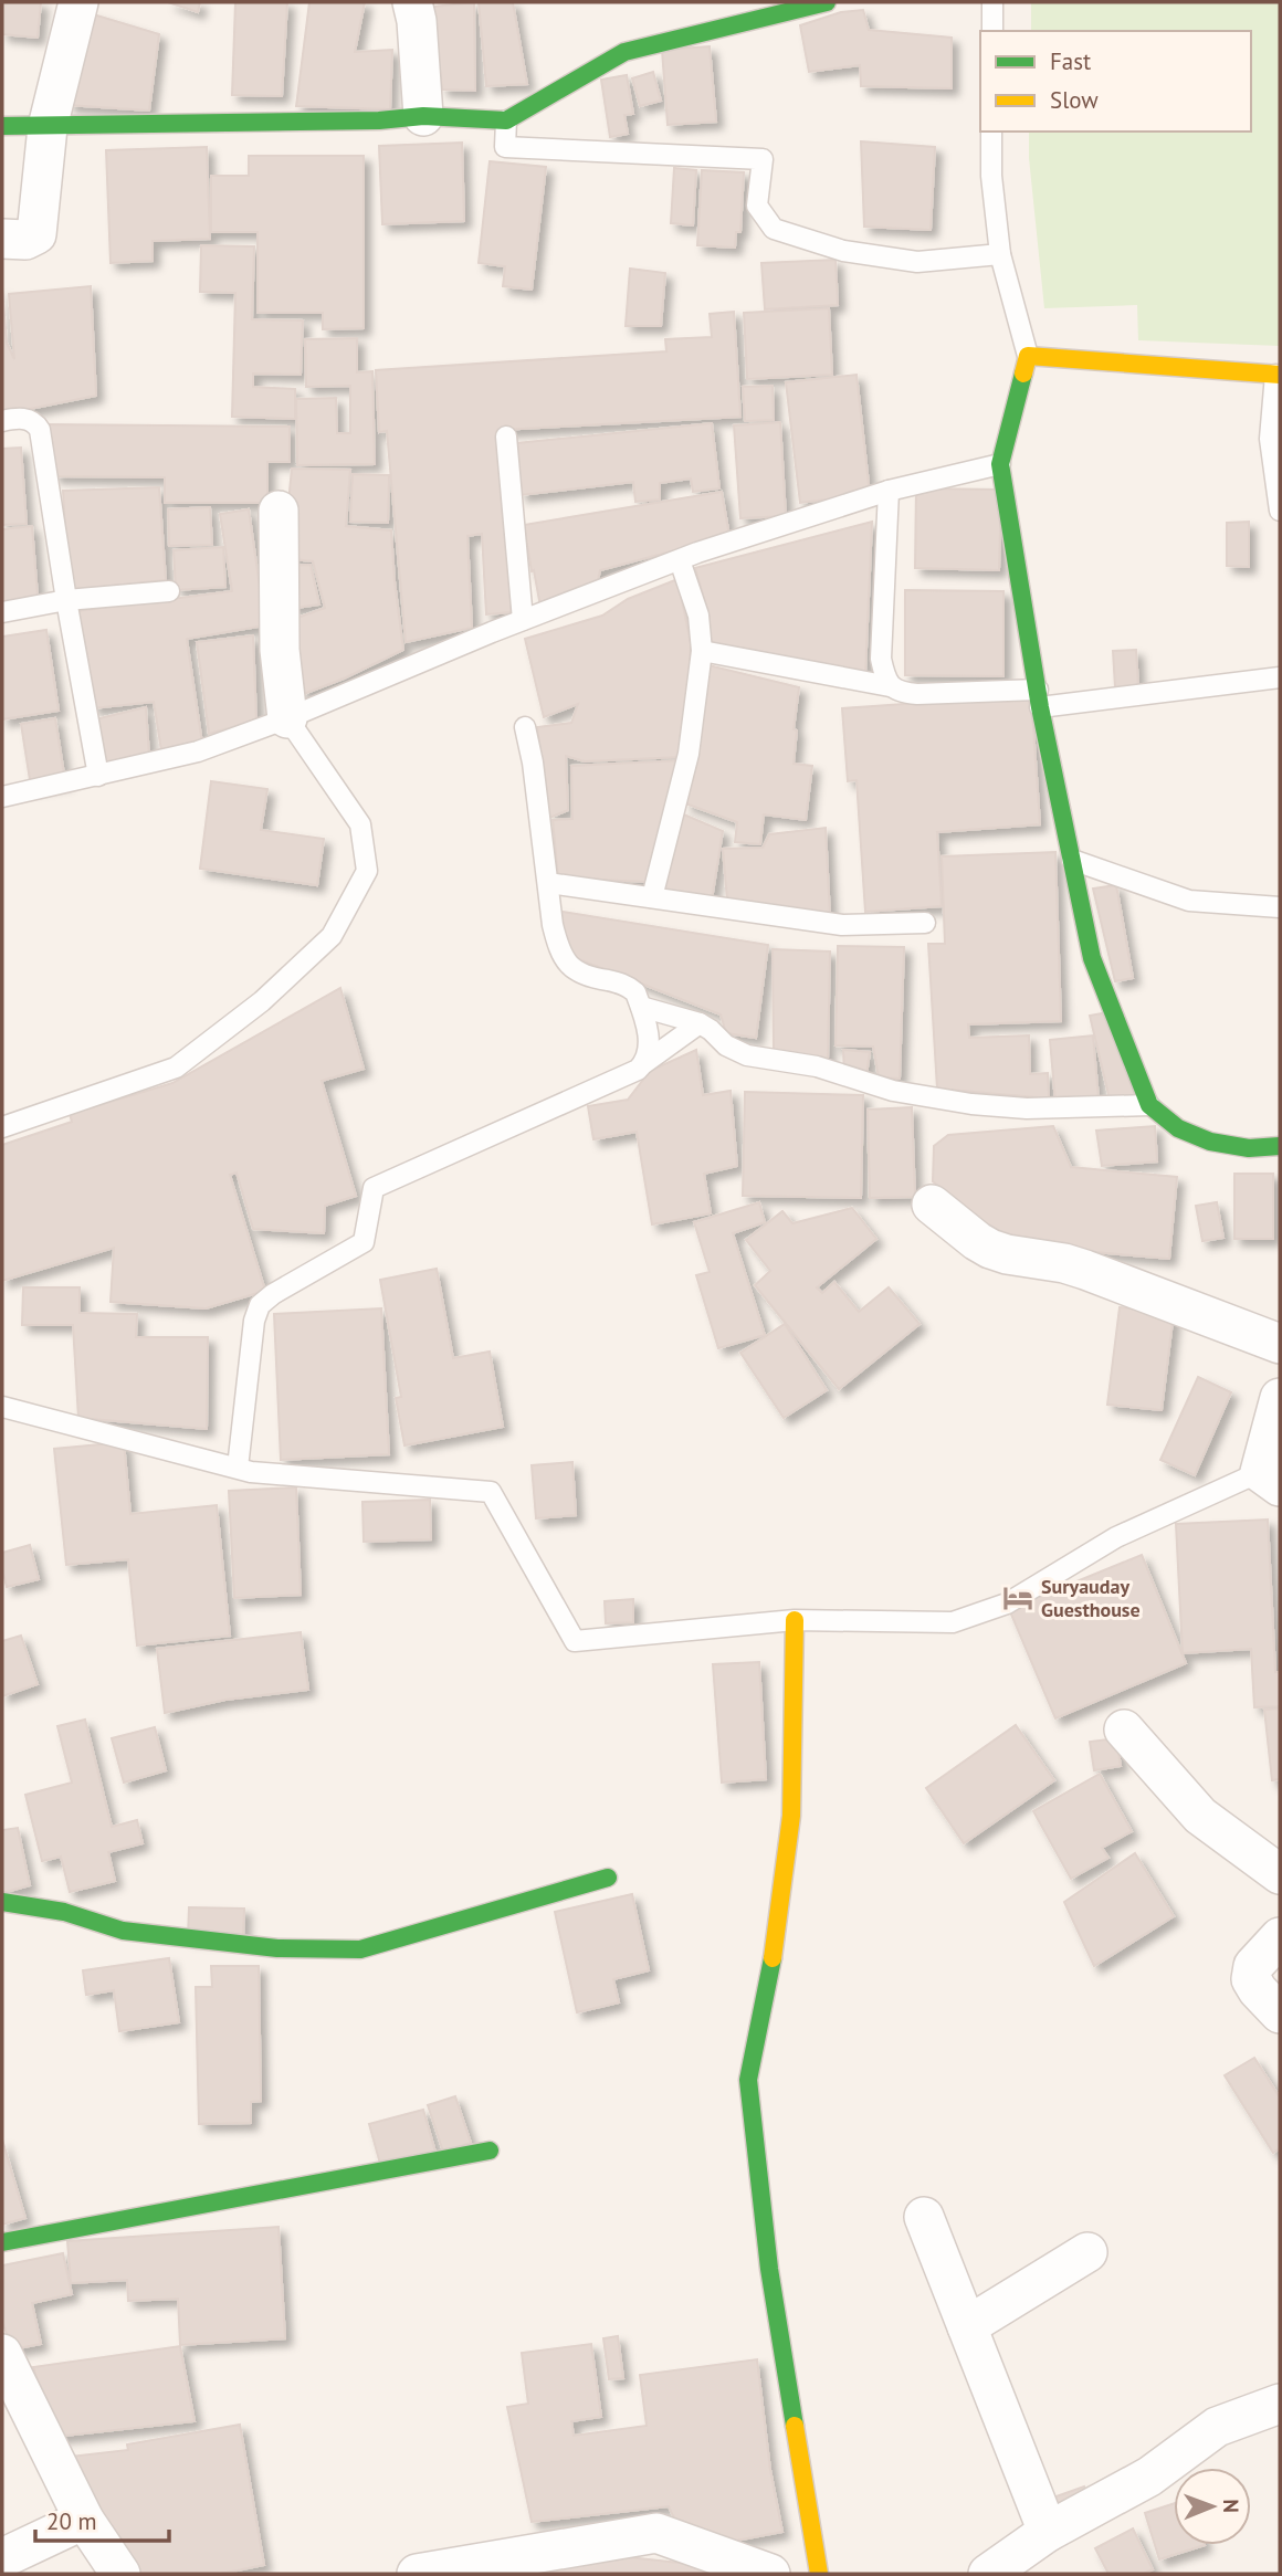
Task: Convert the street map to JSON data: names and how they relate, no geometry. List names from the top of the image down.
{
  "places": {
    "hotel": ["Suryauday Guesthouse"]
  },
  "legend": ["Fast", "Slow"],
  "scale_bar": "20 m",
  "north": "right"
}
